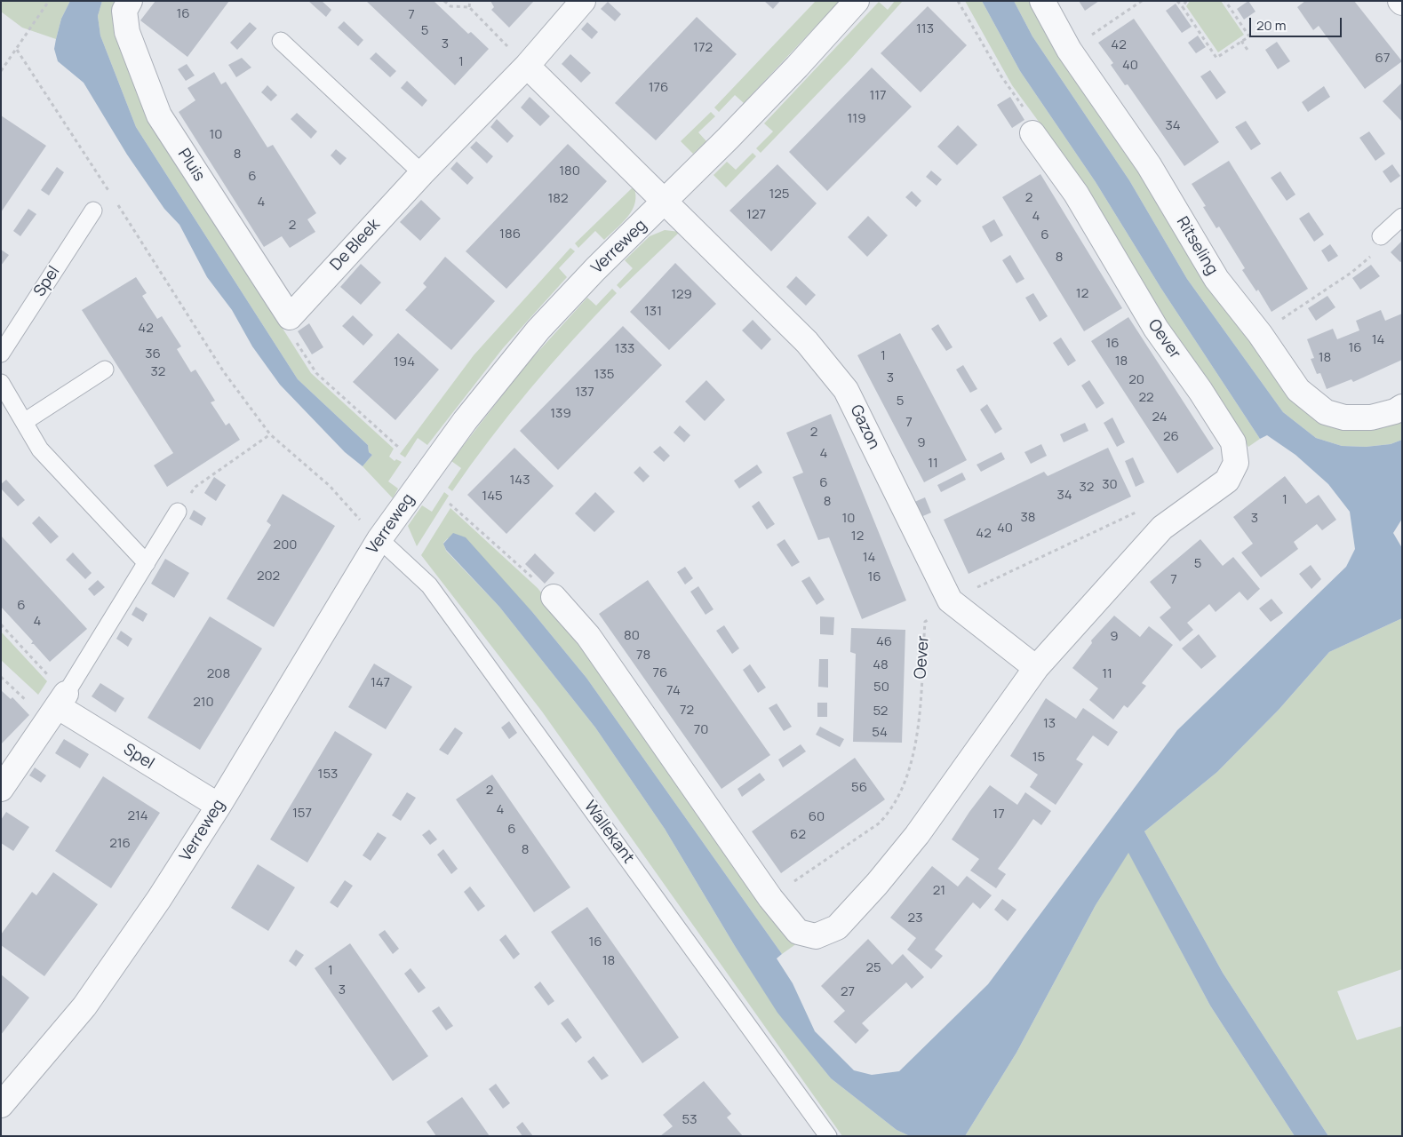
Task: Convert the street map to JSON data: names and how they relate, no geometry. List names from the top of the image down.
{
  "streets": {
    "street": [
      "Pluis",
      "De Bleek",
      "Ritseling",
      "Verreweg",
      "Spel",
      "Oever",
      "Gazon"
    ],
    "lane": ["Wallekant"]
  },
  "crossings": [
    ["Pluis", "De Bleek"],
    ["Verreweg", "Spel"],
    ["Verreweg", "Gazon"],
    ["Verreweg", "Wallekant"],
    ["Oever", "Gazon"]
  ],
  "house_numbers": [
    "16",
    "7",
    "113",
    "5",
    "3",
    "42",
    "172",
    "67",
    "1",
    "40",
    "176",
    "117",
    "119",
    "34",
    "10",
    "8",
    "180",
    "6",
    "125",
    "2",
    "182",
    "4",
    "127",
    "4",
    "2",
    "186",
    "6",
    "8",
    "12",
    "129",
    "131",
    "42",
    "14",
    "16",
    "16",
    "133",
    "36",
    "1",
    "18",
    "18",
    "194",
    "32",
    "135",
    "3",
    "20",
    "137",
    "22",
    "5",
    "139",
    "24",
    "7",
    "2",
    "26",
    "9",
    "4",
    "11",
    "143",
    "6",
    "30",
    "32",
    "34",
    "145",
    "1",
    "8",
    "38",
    "10",
    "3",
    "40",
    "42",
    "12",
    "200",
    "14",
    "5",
    "202",
    "16",
    "7",
    "6",
    "4",
    "80",
    "9",
    "46",
    "78",
    "48",
    "76",
    "208",
    "11",
    "147",
    "50",
    "74",
    "210",
    "72",
    "52",
    "13",
    "70",
    "54",
    "15",
    "153",
    "56",
    "2",
    "4",
    "157",
    "17",
    "214",
    "60",
    "6",
    "62",
    "216",
    "8",
    "21",
    "23",
    "16",
    "18",
    "25",
    "1",
    "3",
    "27",
    "53"
  ],
  "scale_bar": "20 m"
}
